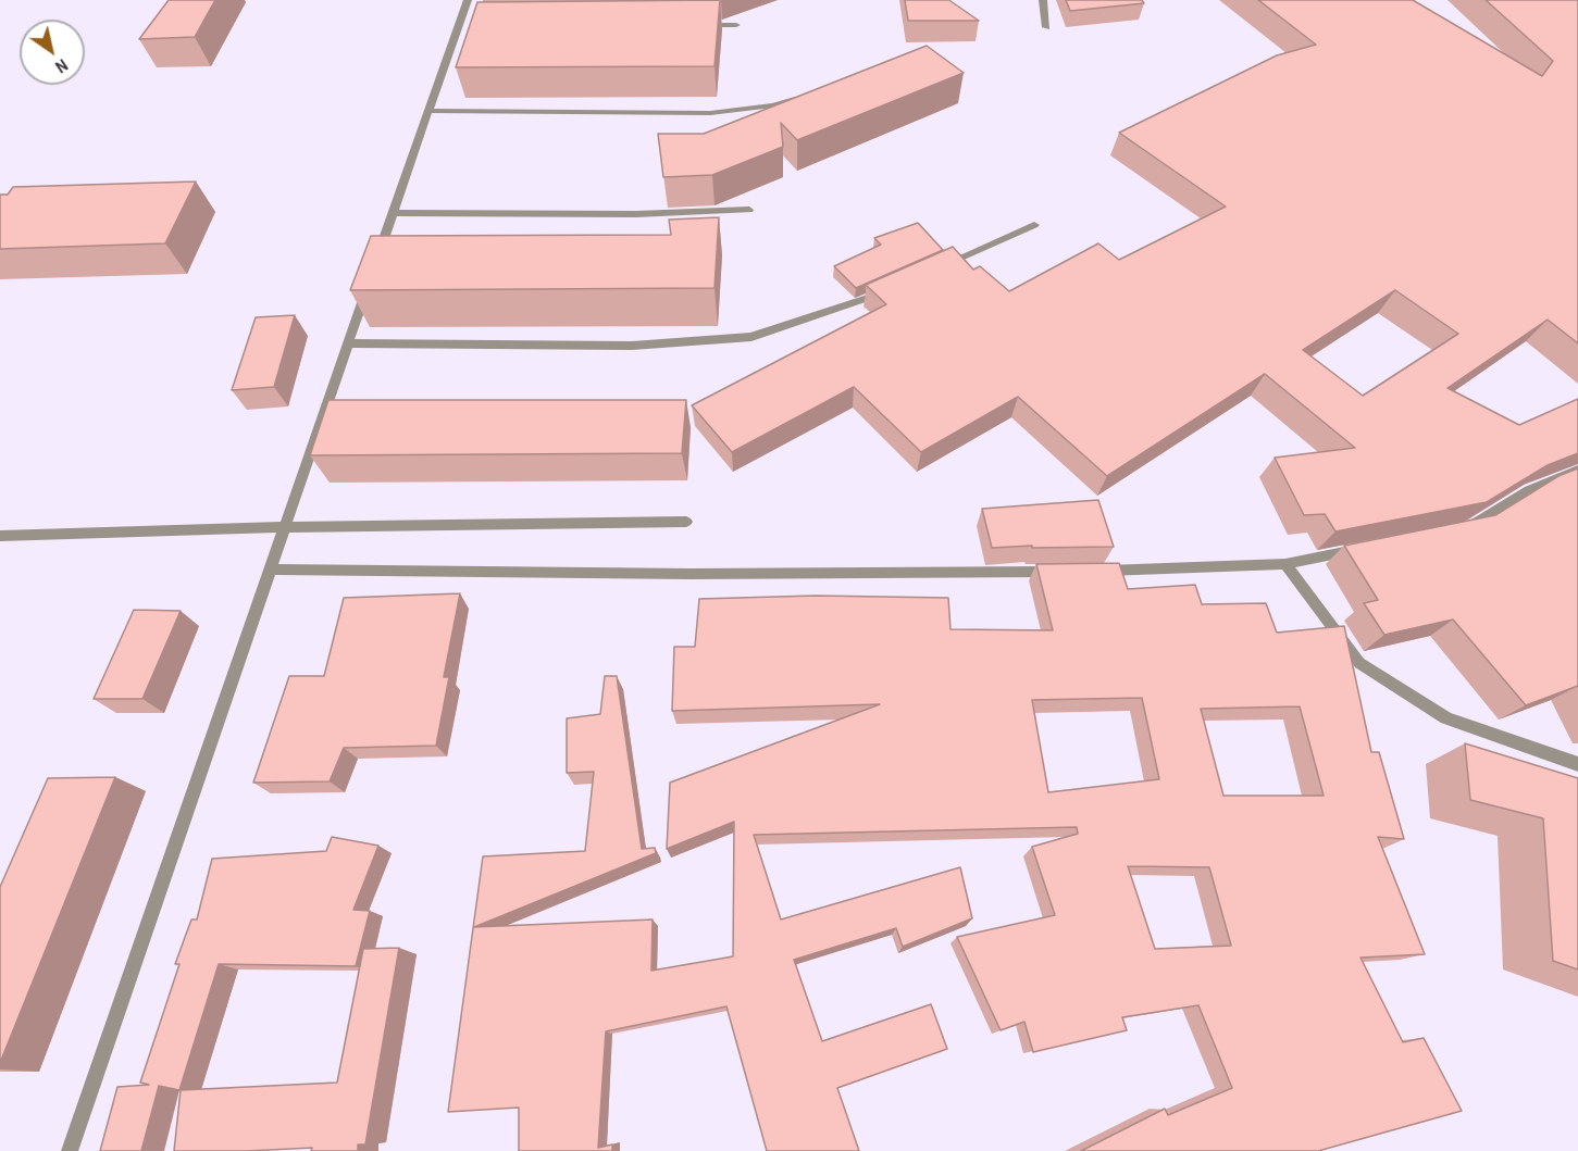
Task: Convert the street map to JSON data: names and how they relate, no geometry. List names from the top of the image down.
{
  "north": "bottom right"
}
